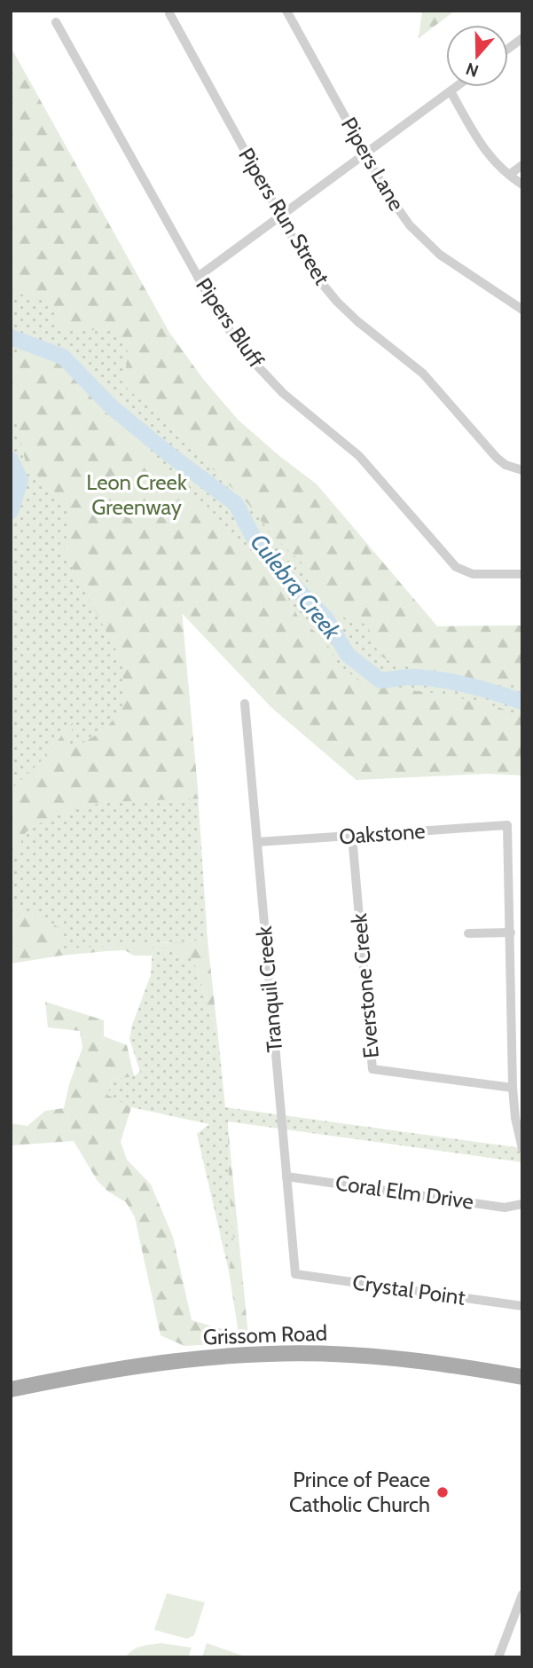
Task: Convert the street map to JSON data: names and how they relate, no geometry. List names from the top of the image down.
{
  "streets": {
    "main road": ["Grissom Road"],
    "street": [
      "Pipers Lane",
      "Pipers Run Street",
      "Pipers Bluff",
      "Oakstone",
      "Everstone Creek",
      "Tranquil Creek",
      "Coral Elm Drive",
      "Crystal Point"
    ]
  },
  "crossings": [
    ["Oakstone", "Everstone Creek"],
    ["Oakstone", "Tranquil Creek"],
    ["Tranquil Creek", "Coral Elm Drive"],
    ["Tranquil Creek", "Crystal Point"]
  ],
  "water": ["Culebra Creek"],
  "parks": ["Leon Creek Greenway"],
  "places": ["Prince of Peace Catholic Church"],
  "north": "bottom"
}
